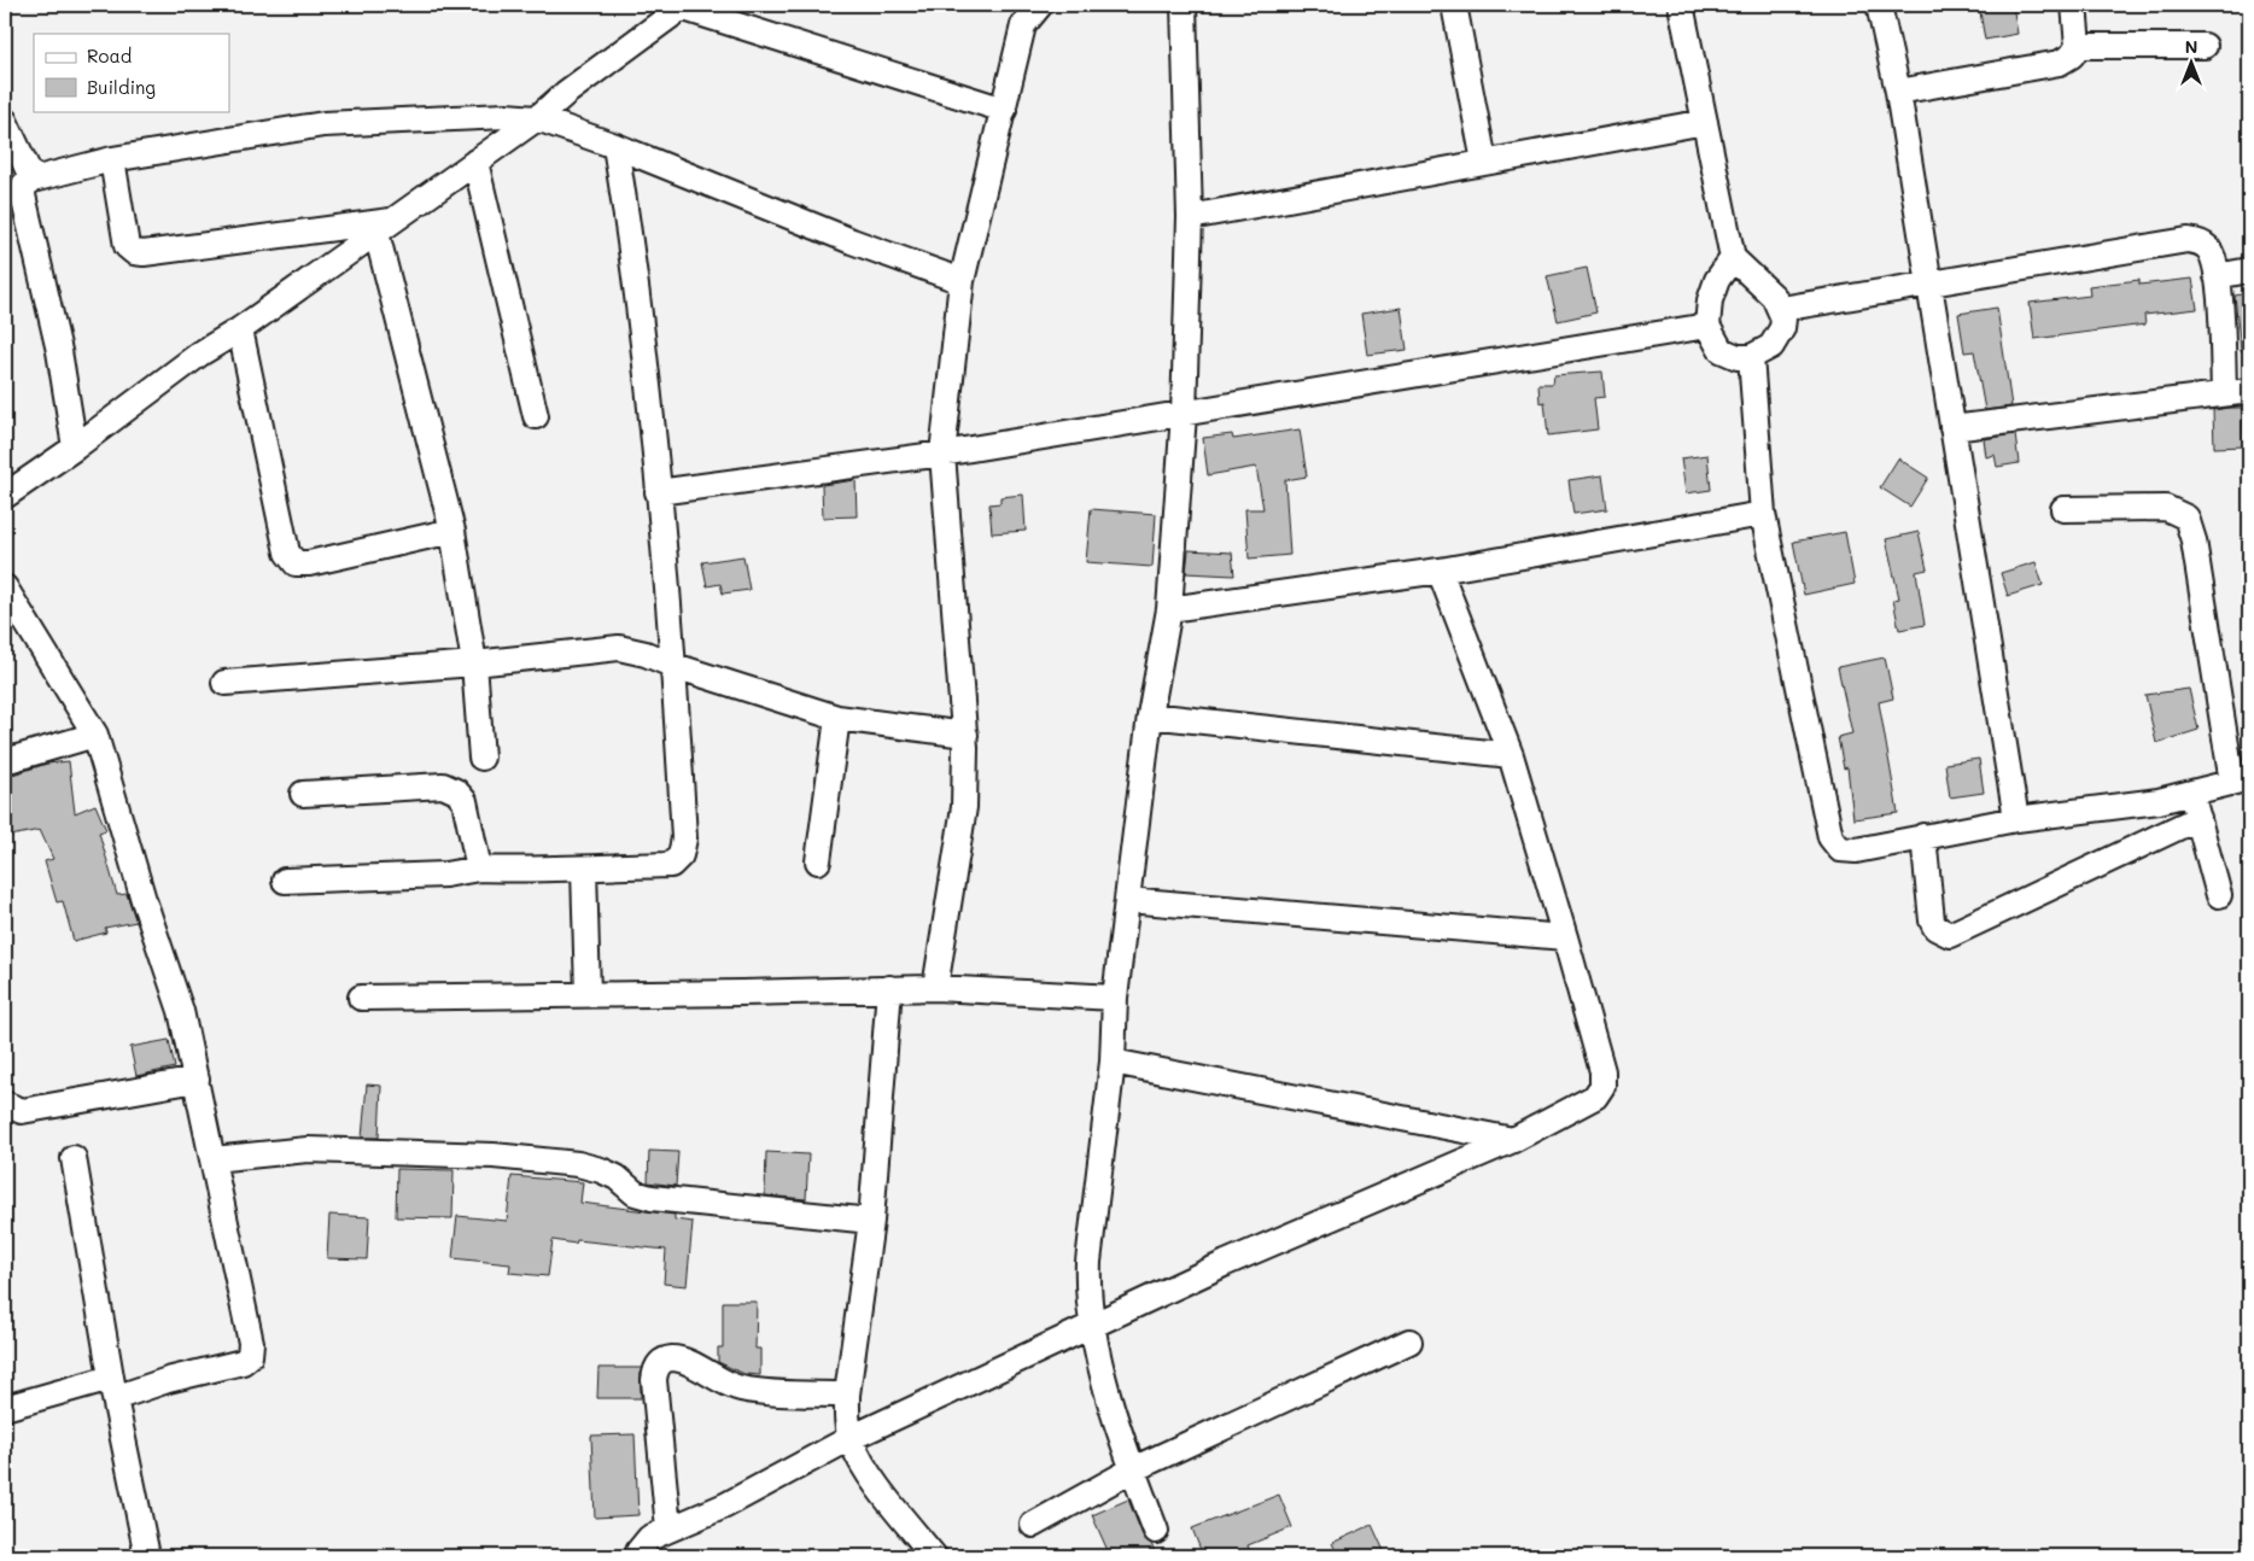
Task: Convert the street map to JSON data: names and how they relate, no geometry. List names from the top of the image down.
{
  "legend": ["Road", "Building"],
  "north": "top"
}
